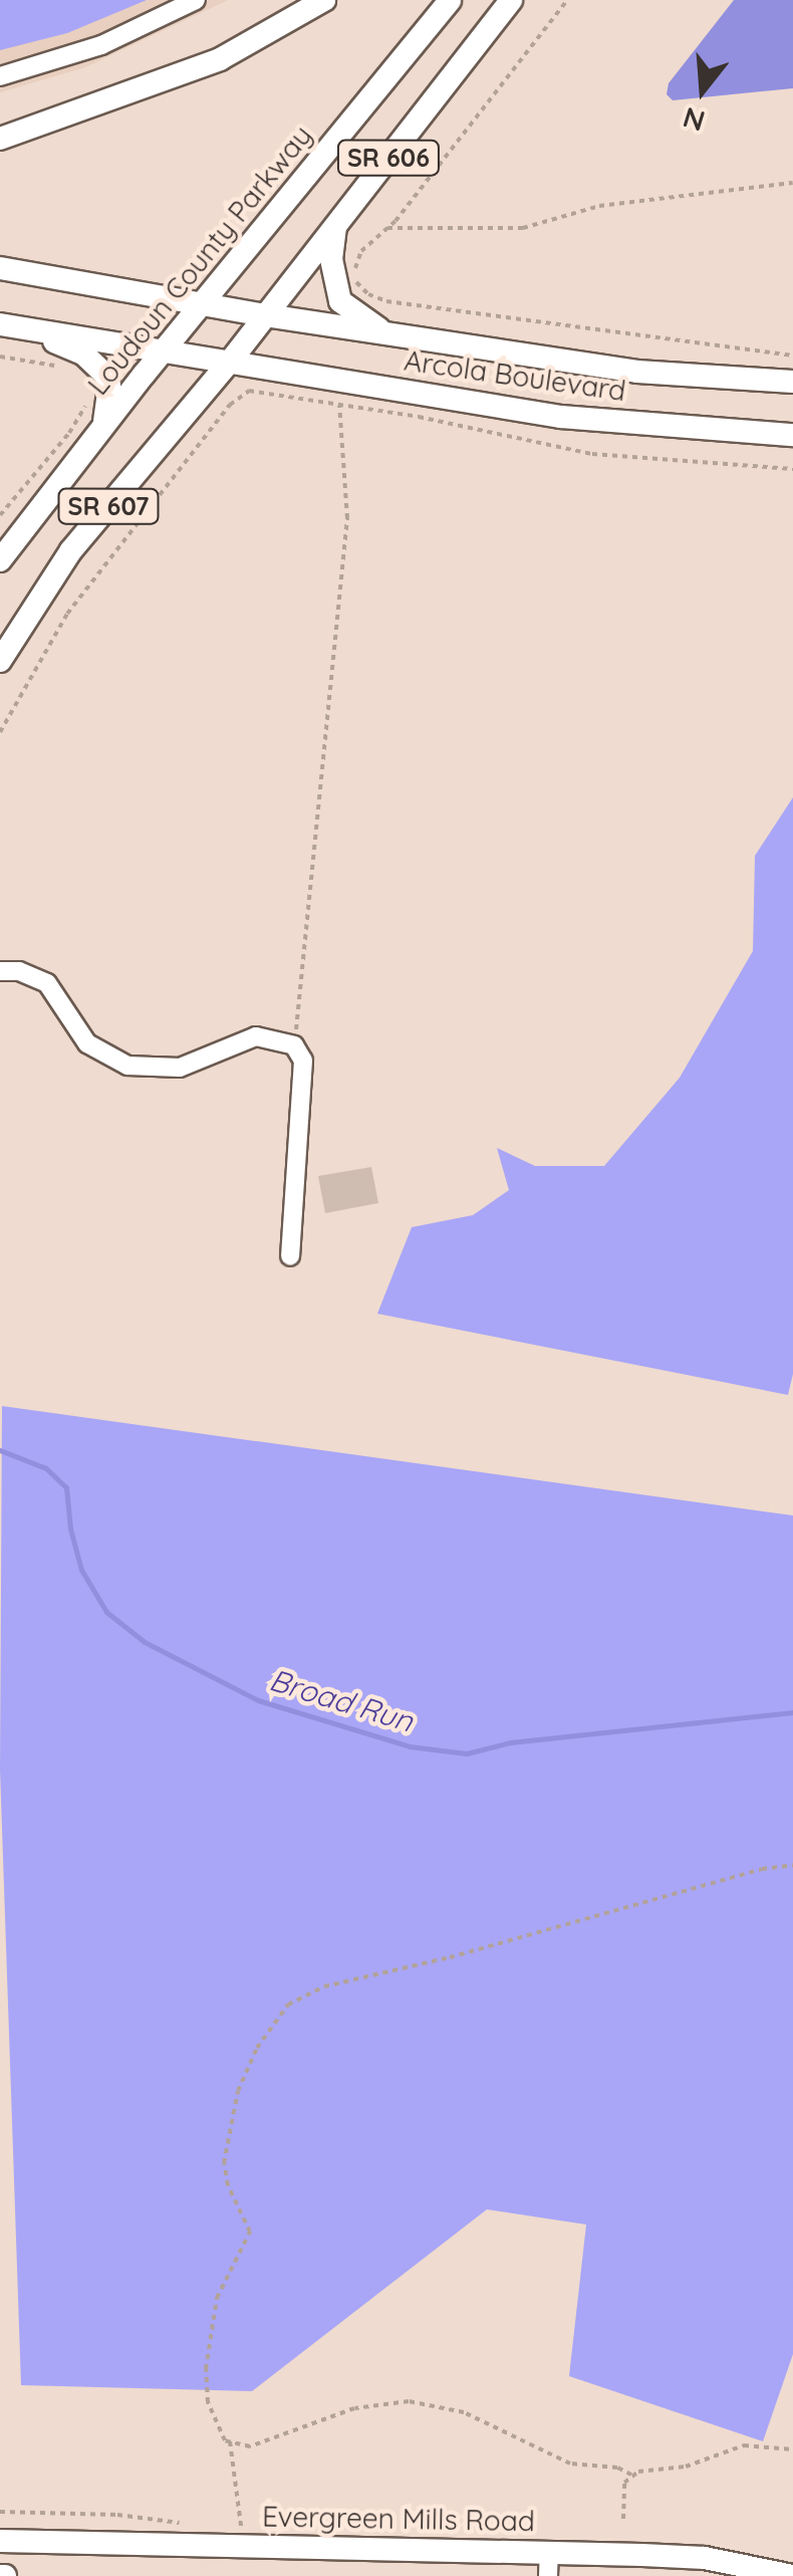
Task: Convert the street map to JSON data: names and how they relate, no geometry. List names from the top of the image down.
{
  "streets": {
    "main road": [
      "SR 606",
      "Loudoun County Parkway",
      "Arcola Boulevard",
      "SR 607",
      "Evergreen Mills Road"
    ]
  },
  "crossings": [
    ["SR 606", "Arcola Boulevard"],
    ["SR 606", "SR 607"],
    ["Loudoun County Parkway", "Arcola Boulevard"],
    ["Arcola Boulevard", "SR 607"]
  ],
  "water": ["Broad Run"],
  "north": "bottom"
}
